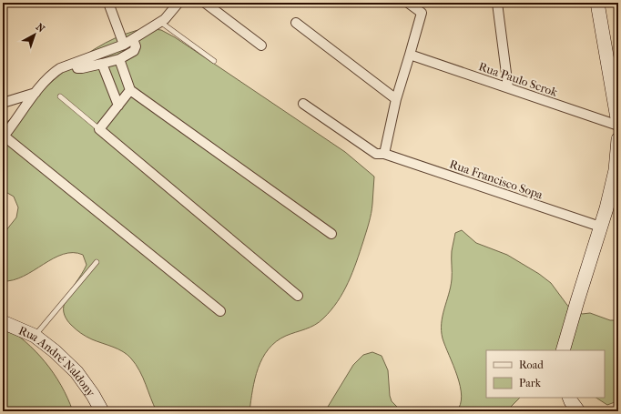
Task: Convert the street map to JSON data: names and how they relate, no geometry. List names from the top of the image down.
{
  "streets": {
    "street": ["Rua Paulo Scrok", "Rua Francisco Sopa", "Rua André Naldony"]
  },
  "legend": ["Road", "Park"],
  "north": "top right"
}
